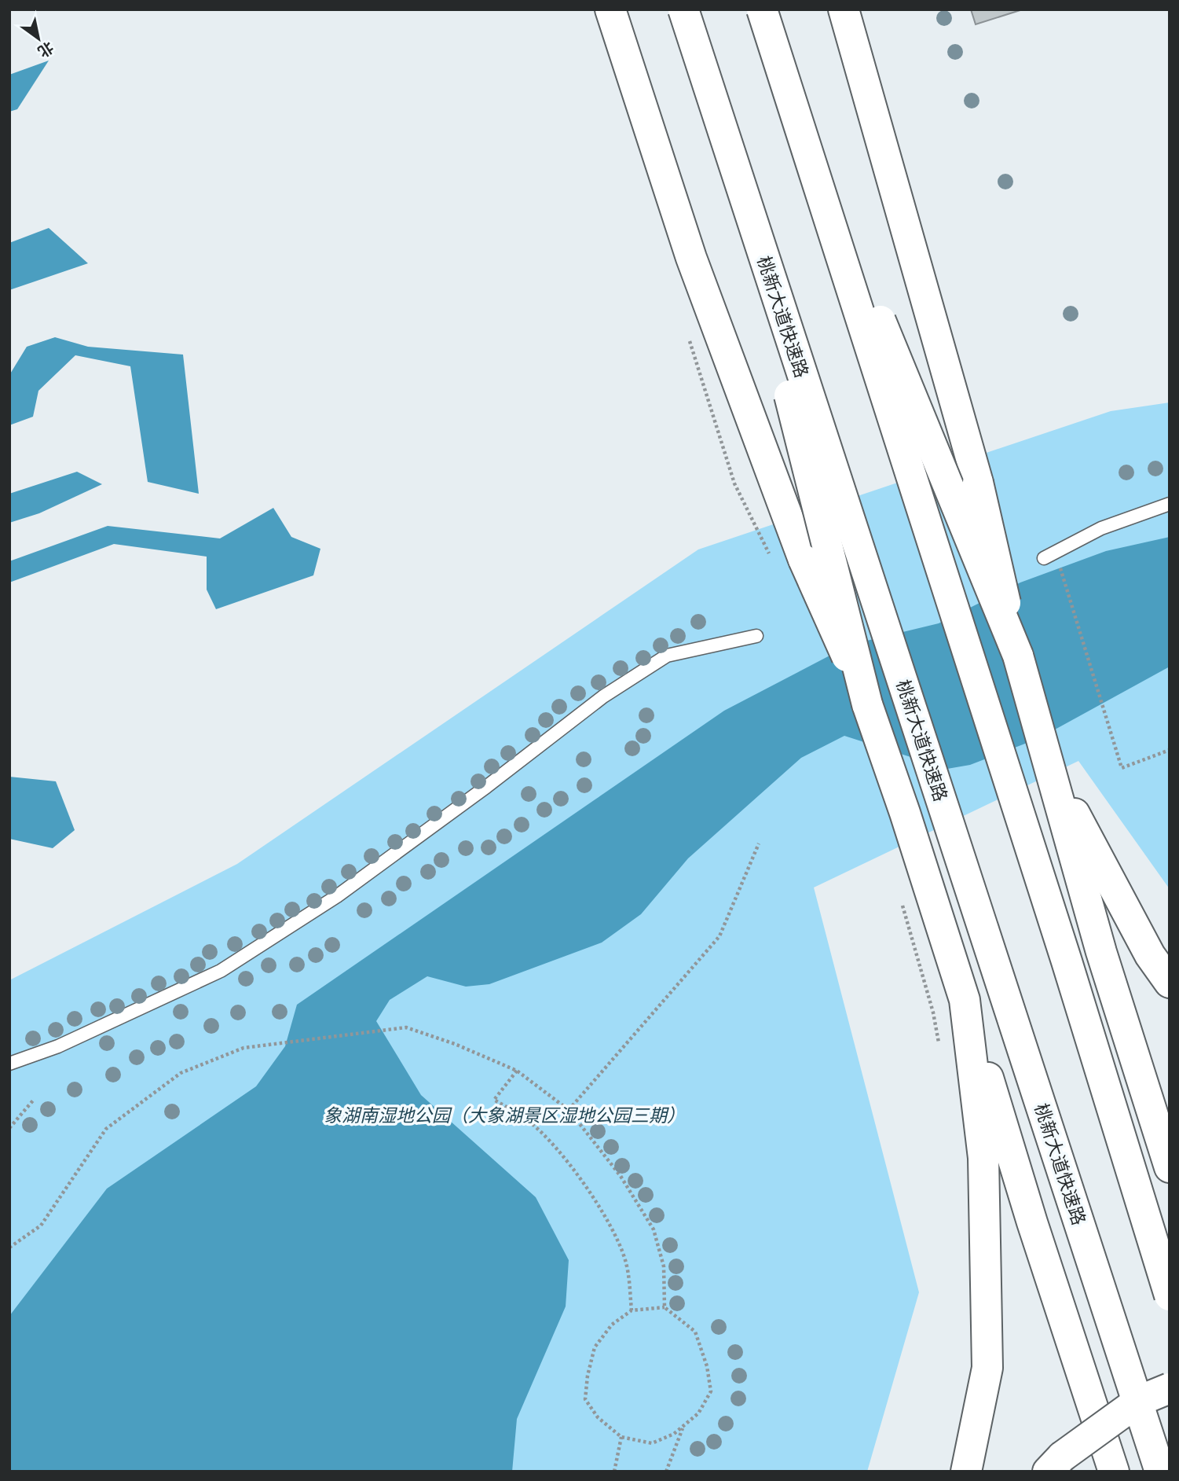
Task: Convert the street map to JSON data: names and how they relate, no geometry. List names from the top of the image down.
{
  "streets": {
    "main road": ["桃新大道快速路"]
  },
  "parks": ["象湖南湿地公园（大象湖景区湿地公园三期）"],
  "north": "bottom right"
}
